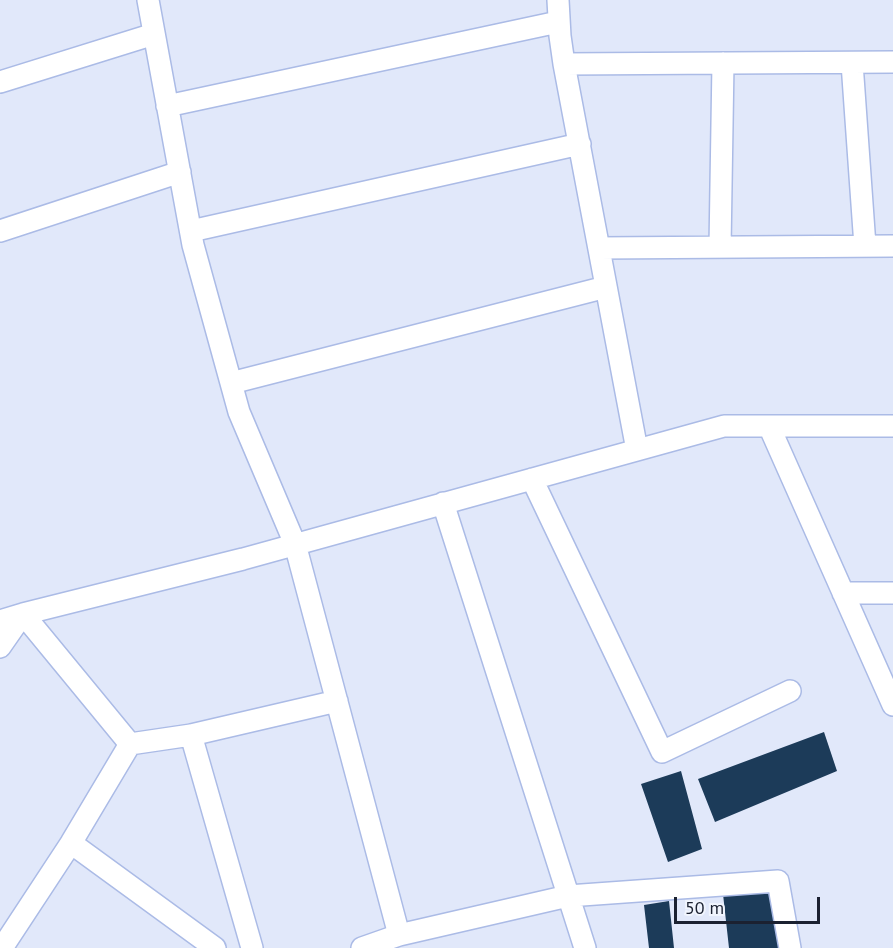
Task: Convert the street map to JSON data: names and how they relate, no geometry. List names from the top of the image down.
{
  "scale_bar": "50 m"
}
